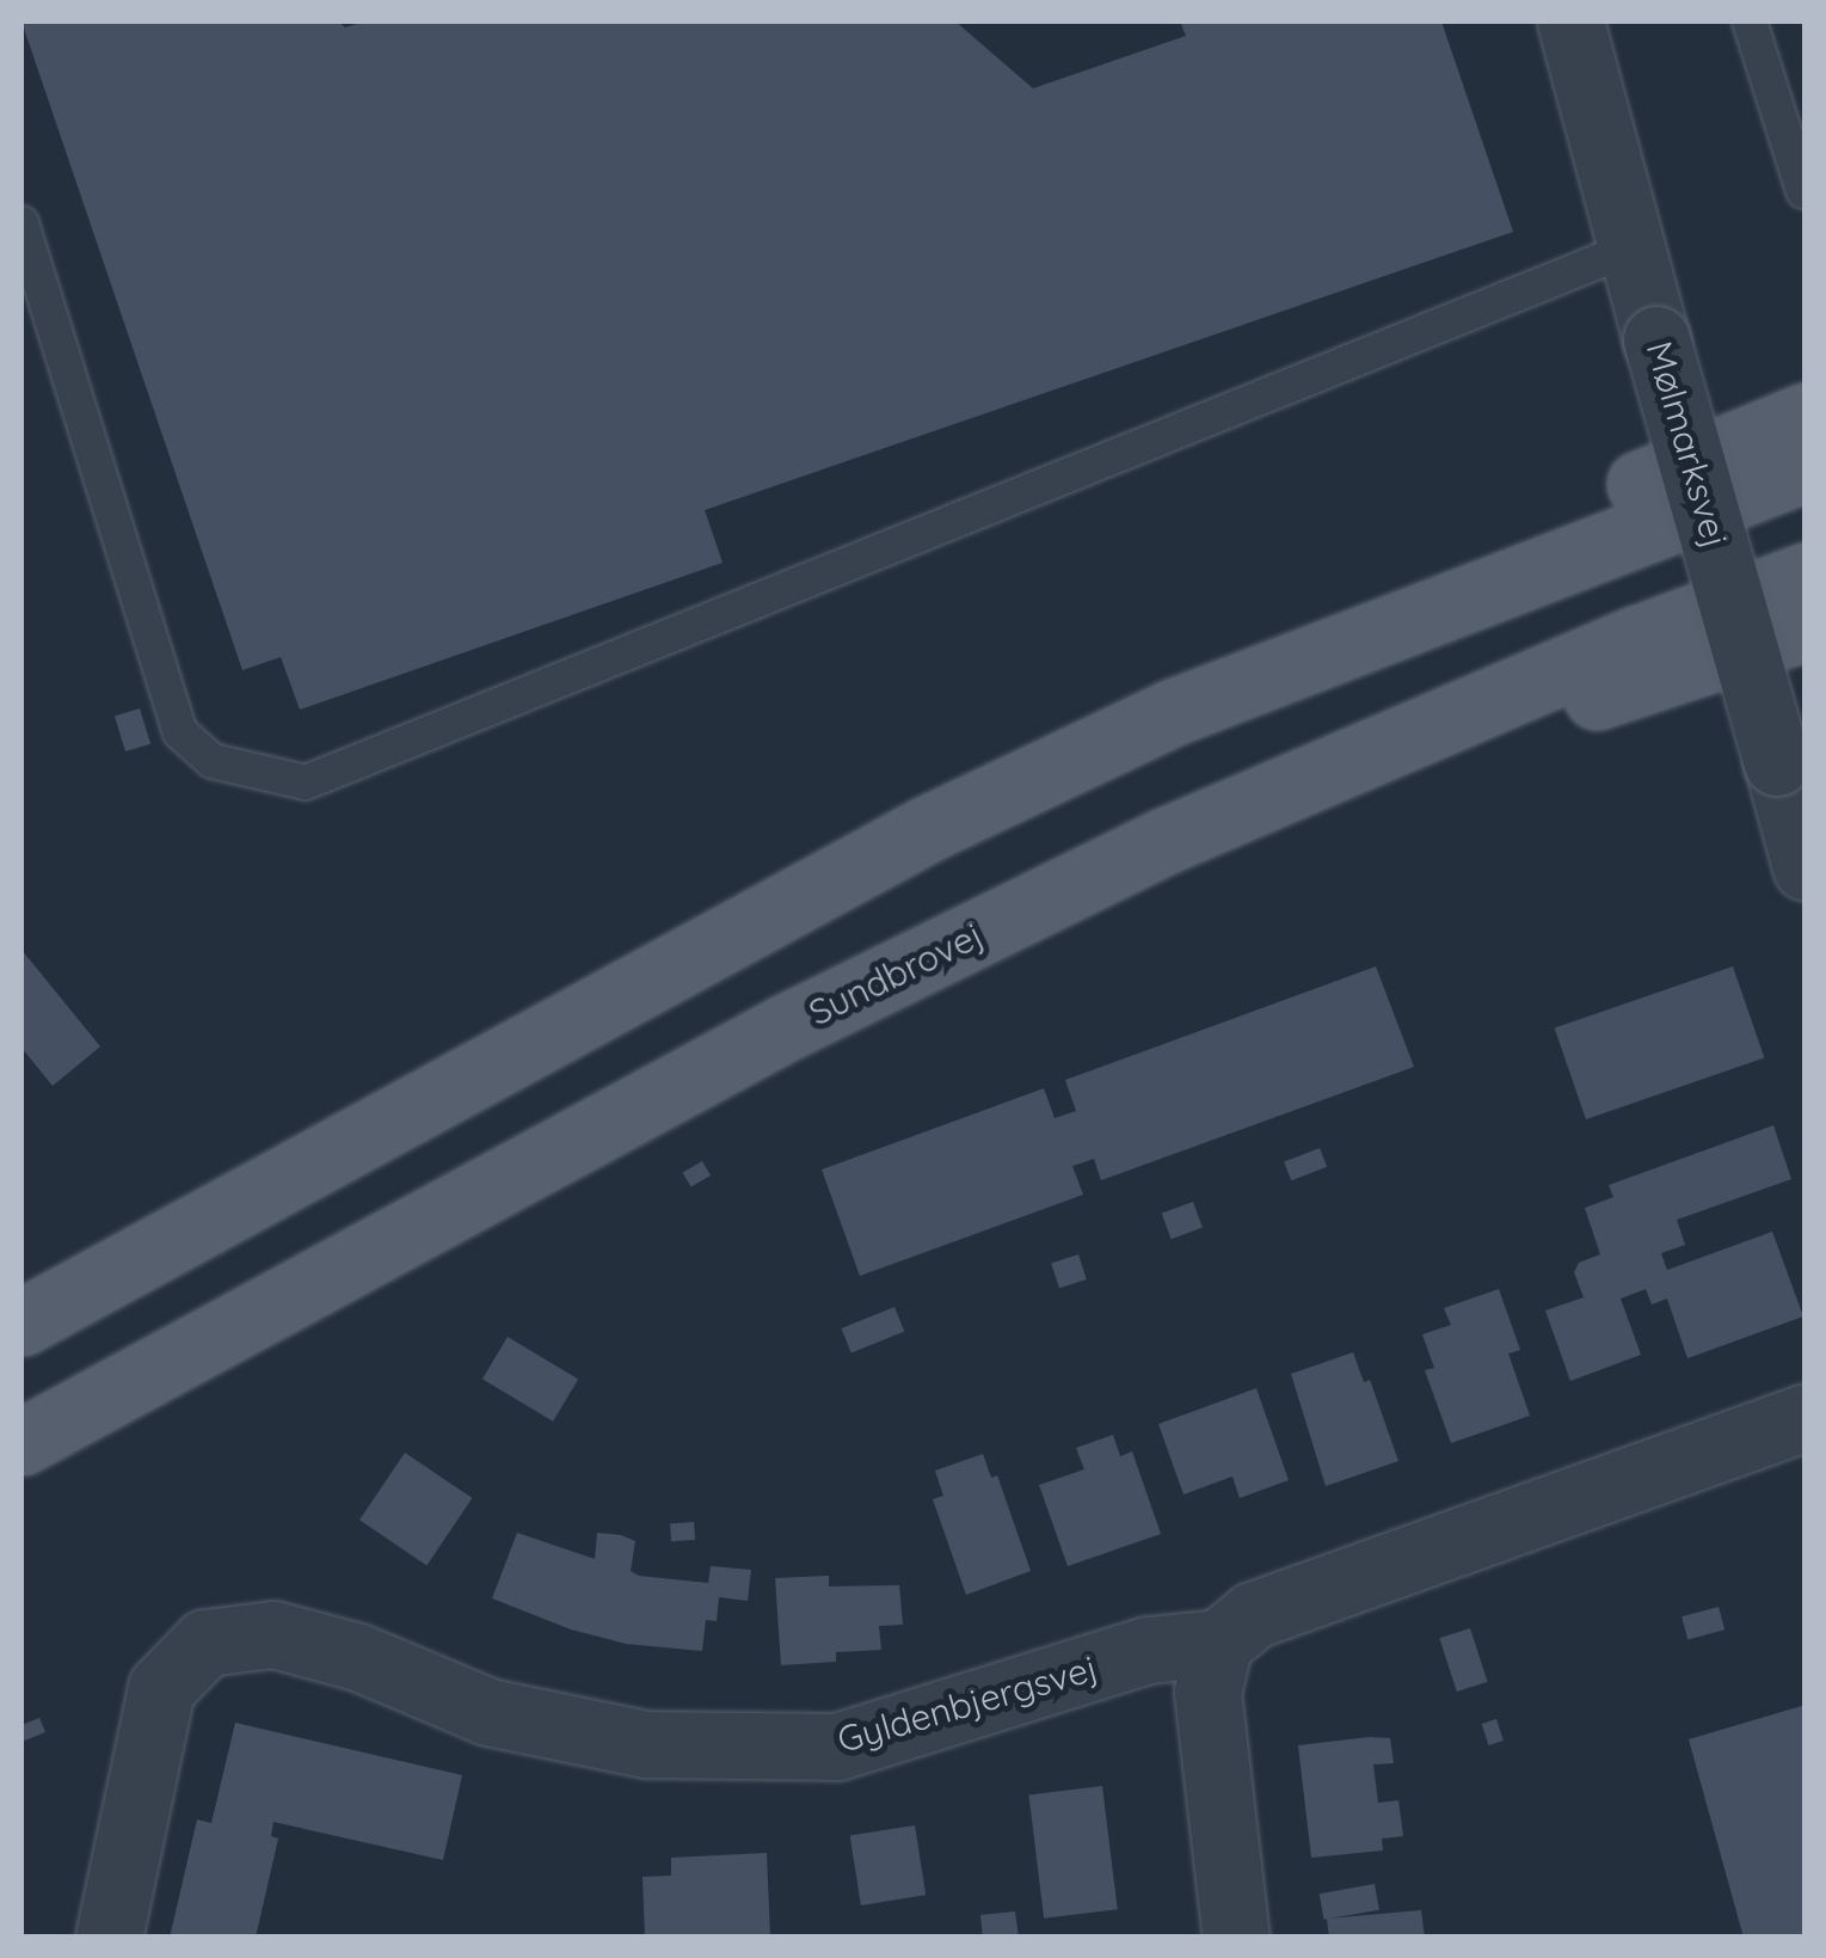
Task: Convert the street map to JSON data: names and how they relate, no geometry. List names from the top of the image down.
{
  "streets": {
    "main road": ["Sundbrovej"],
    "street": ["Mølmarksvej", "Gyldenbjergsvej"]
  }
}
